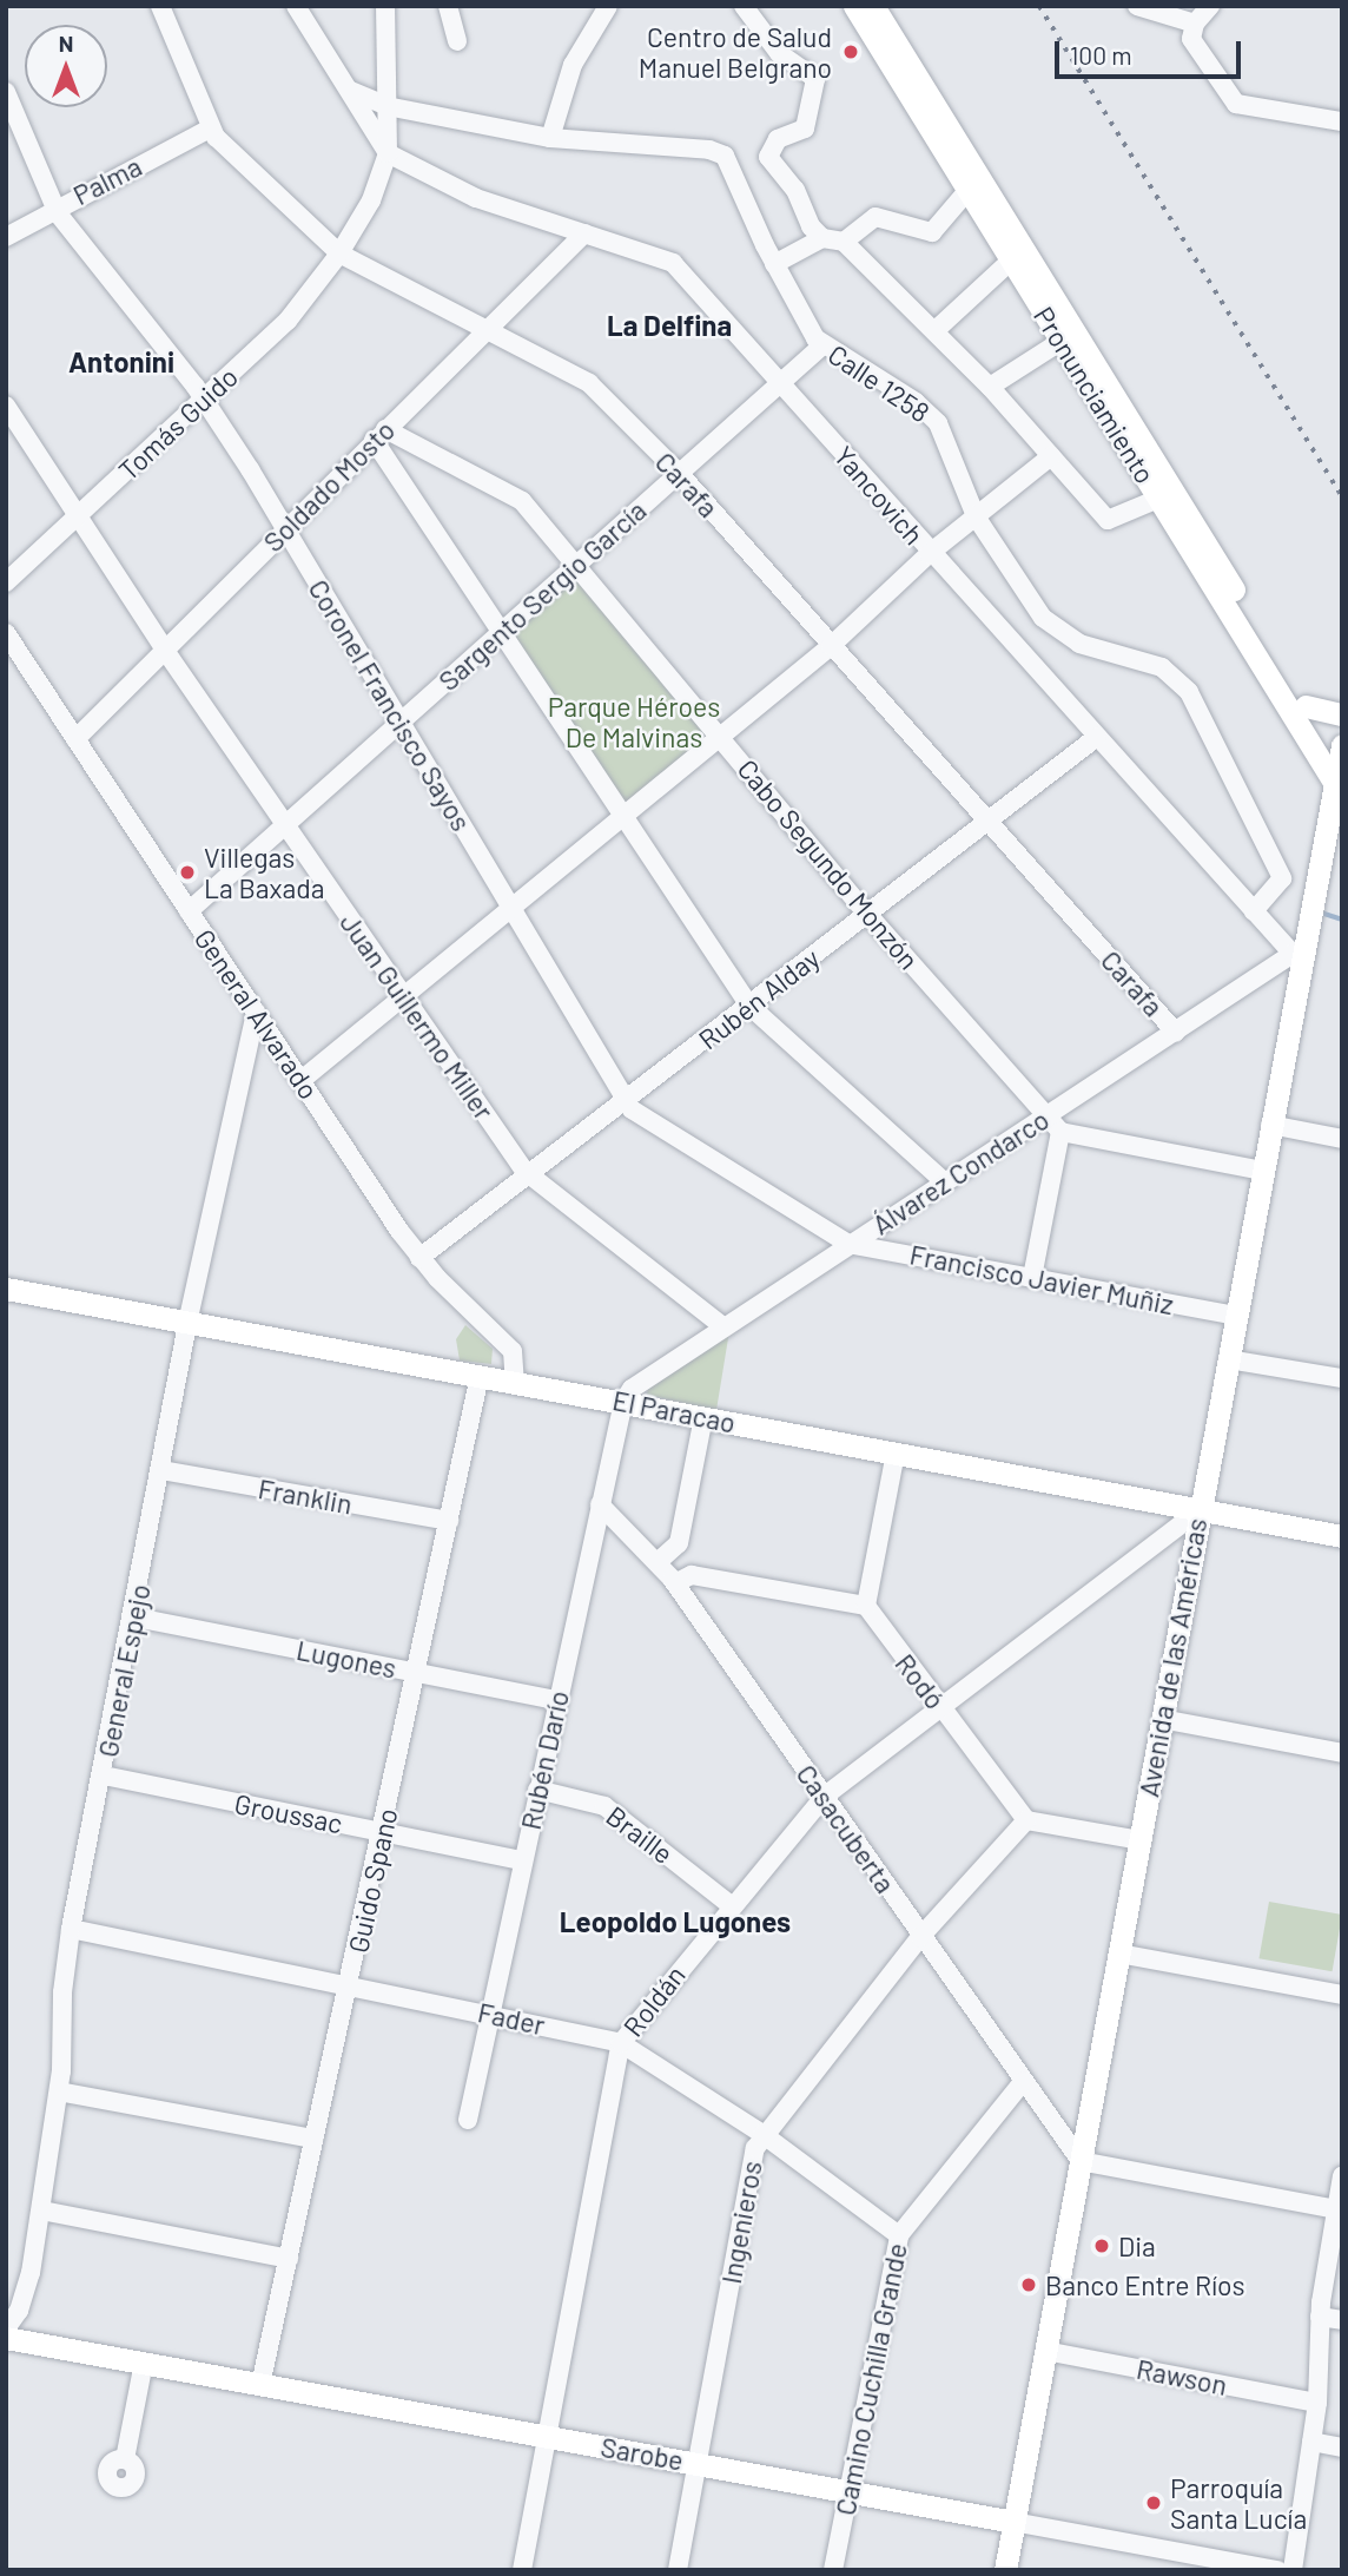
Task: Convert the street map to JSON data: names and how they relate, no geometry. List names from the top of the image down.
{
  "streets": {
    "main road": [
      "Pronunciamiento",
      "El Paracao",
      "Avenida de las Américas",
      "Sarobe"
    ],
    "street": [
      "Palma",
      "Calle 1258",
      "Tomás Guido",
      "Carafa",
      "Soldado Mosto",
      "Yancovich",
      "Sargento Sergio García",
      "Coronel Francisco Sayos",
      "Cabo Segundo Monzón",
      "Rubén Alday",
      "General Alvarado",
      "Juan Guillermo Miller",
      "Álvarez Condarco",
      "Francisco Javier Muñiz",
      "Franklin",
      "Lugones",
      "General Espejo",
      "Rodó",
      "Rubén Darío",
      "Groussac",
      "Casacuberta",
      "Braille",
      "Guido Spano",
      "Roldán",
      "Fader",
      "Ingenieros",
      "Rawson",
      "Camino Cuchilla Grande"
    ]
  },
  "crossings": [
    ["Palma", "Carafa"],
    ["Palma", "Coronel Francisco Sayos"],
    ["Calle 1258", "Yancovich"],
    ["Calle 1258", "Sargento Sergio García"],
    ["Pronunciamiento", "Avenida de las Américas"],
    ["Tomás Guido", "Carafa"],
    ["Tomás Guido", "Coronel Francisco Sayos"],
    ["Tomás Guido", "Juan Guillermo Miller"],
    ["Carafa", "Soldado Mosto"],
    ["Carafa", "Sargento Sergio García"],
    ["Carafa", "Rubén Alday"],
    ["Carafa", "Álvarez Condarco"],
    ["Soldado Mosto", "Yancovich"],
    ["Soldado Mosto", "Coronel Francisco Sayos"],
    ["Soldado Mosto", "Cabo Segundo Monzón"],
    ["Soldado Mosto", "General Alvarado"],
    ["Soldado Mosto", "Juan Guillermo Miller"],
    ["Yancovich", "Sargento Sergio García"],
    ["Yancovich", "Rubén Alday"],
    ["Yancovich", "Álvarez Condarco"],
    ["Yancovich", "Avenida de las Américas"],
    ["Sargento Sergio García", "Coronel Francisco Sayos"],
    ["Sargento Sergio García", "Cabo Segundo Monzón"],
    ["Sargento Sergio García", "General Alvarado"],
    ["Sargento Sergio García", "Juan Guillermo Miller"],
    ["Coronel Francisco Sayos", "Rubén Alday"],
    ["Coronel Francisco Sayos", "Álvarez Condarco"],
    ["Coronel Francisco Sayos", "Francisco Javier Muñiz"],
    ["Cabo Segundo Monzón", "Rubén Alday"],
    ["Cabo Segundo Monzón", "Álvarez Condarco"],
    ["Rubén Alday", "General Alvarado"],
    ["Rubén Alday", "Juan Guillermo Miller"],
    ["General Alvarado", "El Paracao"],
    ["General Alvarado", "General Espejo"],
    ["Juan Guillermo Miller", "Álvarez Condarco"],
    ["Álvarez Condarco", "Francisco Javier Muñiz"],
    ["Álvarez Condarco", "El Paracao"],
    ["Álvarez Condarco", "Avenida de las Américas"],
    ["Álvarez Condarco", "Rubén Darío"],
    ["Francisco Javier Muñiz", "Avenida de las Américas"],
    ["El Paracao", "Avenida de las Américas"],
    ["El Paracao", "General Espejo"],
    ["El Paracao", "Rubén Darío"],
    ["El Paracao", "Guido Spano"],
    ["El Paracao", "Roldán"],
    ["Franklin", "General Espejo"],
    ["Franklin", "Guido Spano"],
    ["Avenida de las Américas", "Casacuberta"],
    ["Avenida de las Américas", "Roldán"],
    ["Avenida de las Américas", "Rawson"],
    ["Avenida de las Américas", "Sarobe"],
    ["Lugones", "General Espejo"],
    ["Lugones", "Rubén Darío"],
    ["Lugones", "Guido Spano"],
    ["General Espejo", "Groussac"],
    ["General Espejo", "Fader"],
    ["Rodó", "Roldán"],
    ["Rodó", "Ingenieros"],
    ["Rubén Darío", "Groussac"],
    ["Rubén Darío", "Casacuberta"],
    ["Rubén Darío", "Braille"],
    ["Rubén Darío", "Fader"],
    ["Groussac", "Guido Spano"],
    ["Casacuberta", "Roldán"],
    ["Casacuberta", "Ingenieros"],
    ["Casacuberta", "Camino Cuchilla Grande"],
    ["Braille", "Roldán"],
    ["Guido Spano", "Fader"],
    ["Guido Spano", "Sarobe"],
    ["Roldán", "Fader"],
    ["Roldán", "Sarobe"],
    ["Fader", "Ingenieros"],
    ["Fader", "Camino Cuchilla Grande"],
    ["Ingenieros", "Sarobe"],
    ["Camino Cuchilla Grande", "Sarobe"]
  ],
  "districts": ["La Delfina", "Antonini", "Leopoldo Lugones"],
  "parks": ["Parque Héroes De Malvinas"],
  "places": [
    "Centro de Salud Manuel Belgrano",
    "Villegas La Baxada",
    "Dia",
    "Banco Entre Ríos",
    "Parroquía Santa Lucía"
  ],
  "scale_bar": "100 m",
  "north": "top"
}
